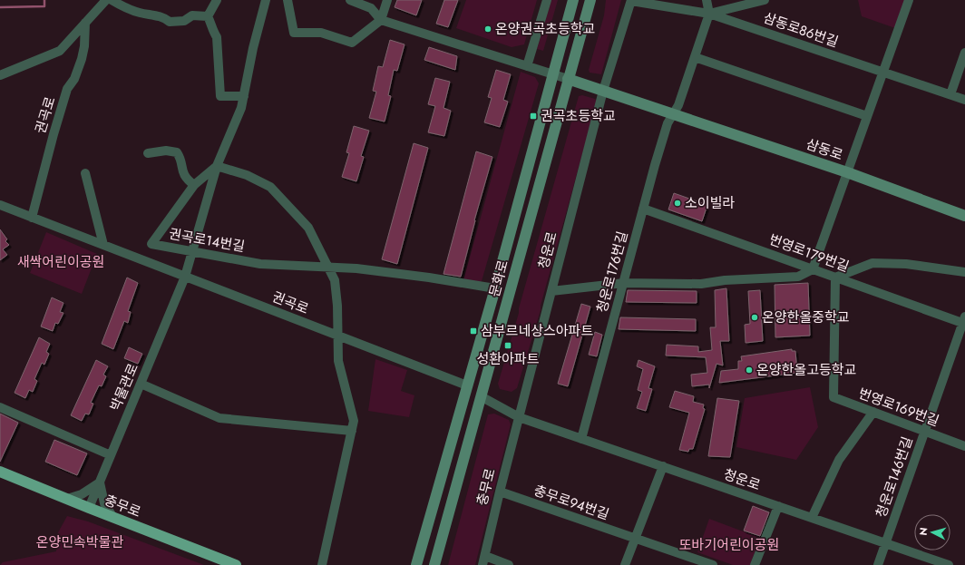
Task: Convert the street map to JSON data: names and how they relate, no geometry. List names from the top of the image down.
{
  "streets": {
    "main road": ["삼동로", "문화로", "충무로"],
    "street": [
      "삼동로86번길",
      "권곡로",
      "권곡로14번길",
      "청운로",
      "번영로179번길",
      "청운로176번길",
      "박물관로",
      "번영로169번길",
      "청운로146번길",
      "충무로94번길"
    ]
  },
  "crossings": [
    ["권곡로", "문화로"],
    ["권곡로", "박물관로"],
    ["삼동로", "청운로"],
    ["삼동로", "청운로176번길"],
    ["삼동로", "문화로"],
    ["권곡로14번길", "문화로"],
    ["권곡로14번길", "박물관로"],
    ["청운로", "청운로176번길"],
    ["청운로", "문화로"],
    ["청운로", "청운로146번길"],
    ["청운로", "충무로"],
    ["번영로179번길", "청운로176번길"],
    ["번영로179번길", "번영로169번길"],
    ["번영로179번길", "청운로146번길"],
    ["박물관로", "충무로"],
    ["번영로169번길", "청운로146번길"],
    ["충무로", "충무로94번길"]
  ],
  "parks": ["새싹어린이공원", "온양민속박물관", "또바기어린이공원"],
  "places": {
    "other": [
      "온양권곡초등학교",
      "소이빌라",
      "온양한올중학교",
      "온양한올고등학교"
    ],
    "transit": ["권곡초등학교", "삼부르네상스아파트", "성환아파트"]
  },
  "north": "left"
}
